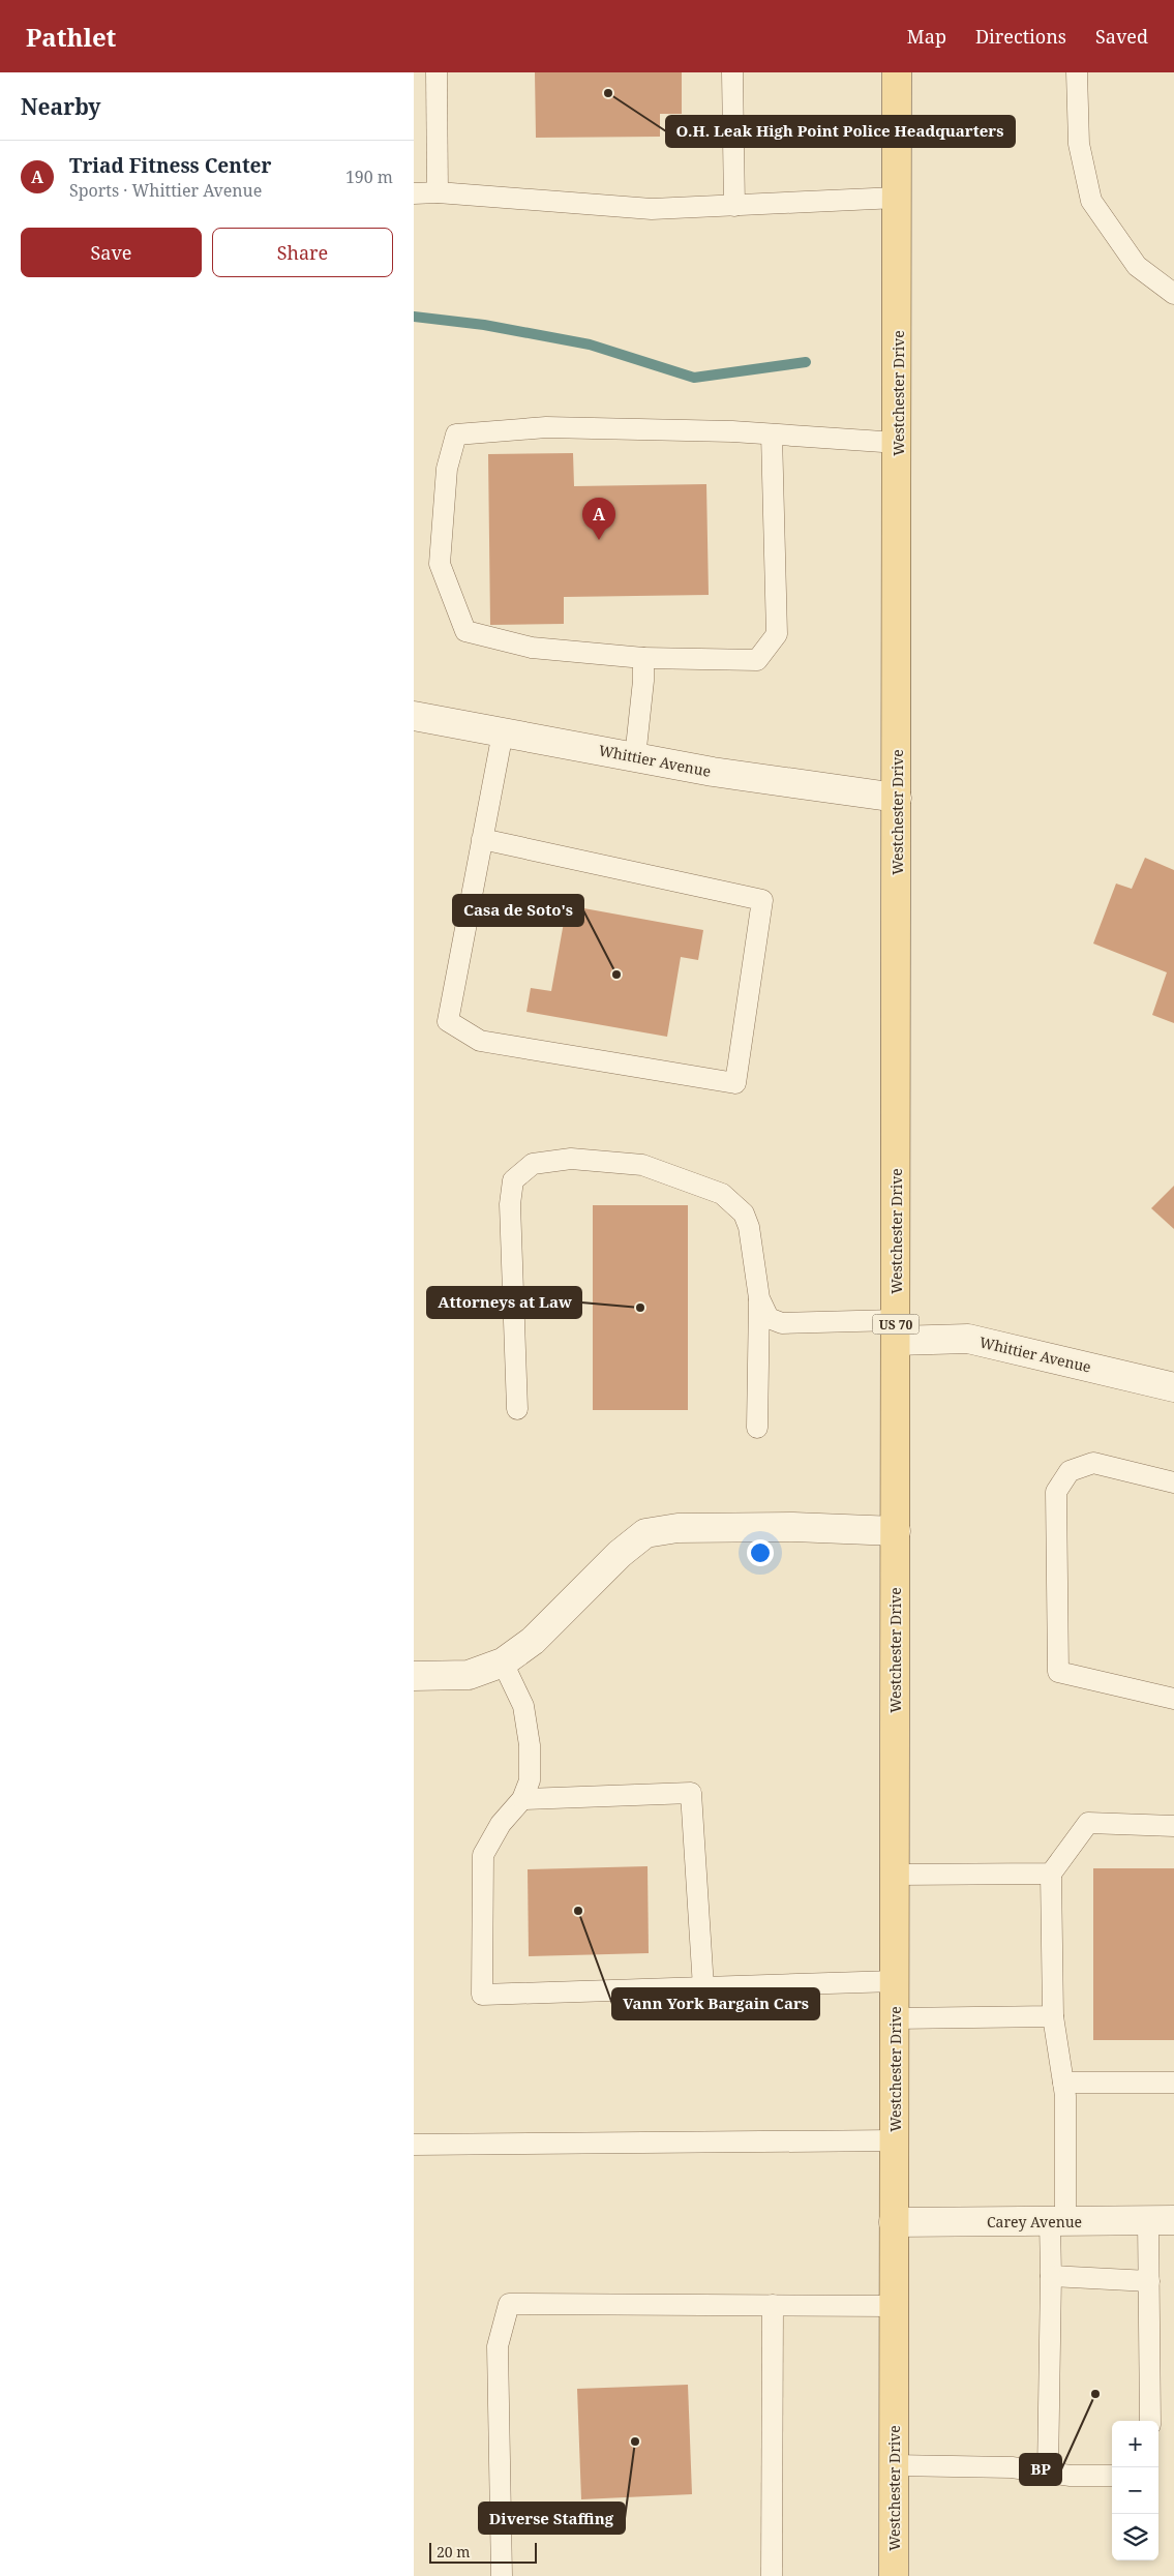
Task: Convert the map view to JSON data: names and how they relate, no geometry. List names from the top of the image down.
{
  "streets": {
    "main road": ["Westchester Drive", "US 70"],
    "street": ["Whittier Avenue", "Carey Avenue"]
  },
  "crossings": [
    ["Westchester Drive", "Whittier Avenue"],
    ["Westchester Drive", "Carey Avenue"]
  ],
  "places": [
    "O.H. Leak High Point Police Headquarters",
    "Casa de Soto's",
    "Attorneys at Law",
    "Vann York Bargain Cars",
    "BP",
    "Diverse Staffing"
  ],
  "scale_bar": "20 m",
  "page": {
    "header": "Pathlet",
    "nav": ["Map", "Directions", "Saved"],
    "heading": "Nearby",
    "list": [
      {
        "mark": "A",
        "name": "Triad Fitness Center",
        "note": "Sports · Whittier Avenue",
        "value": "190 m"
      }
    ],
    "buttons": ["Save", "Share"],
    "pins": "A",
    "map_buttons": ["+", "−"],
    "scale": "20 m"
  }
}
